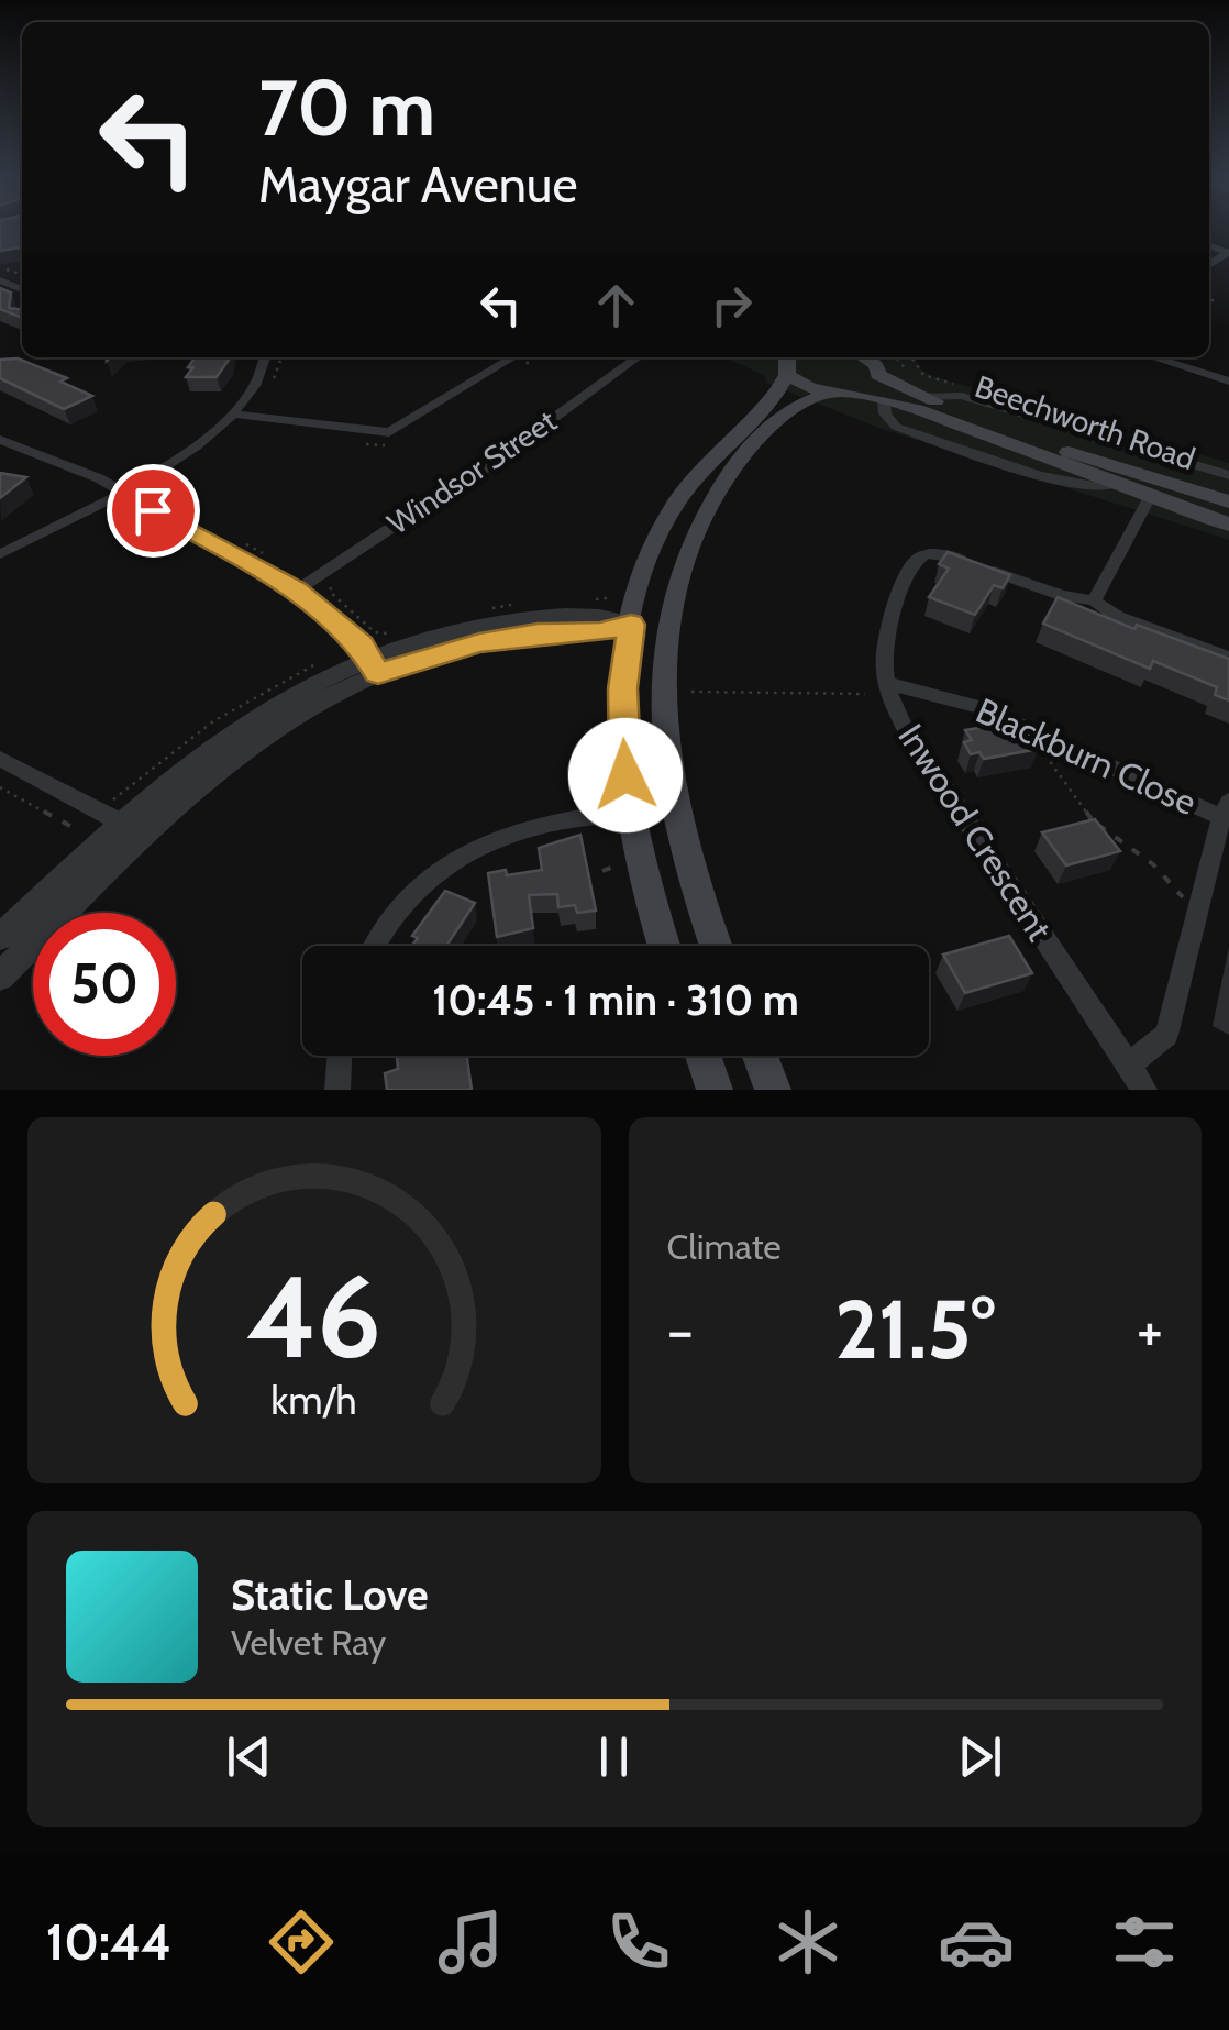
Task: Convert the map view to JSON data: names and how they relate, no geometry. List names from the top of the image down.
{
  "streets": {
    "main road": ["Beechworth Road"],
    "street": ["Windsor Street", "Blackburn Close", "Inwood Crescent"]
  },
  "crossings": [
    ["Blackburn Close", "Inwood Crescent"]
  ],
  "page": {
    "turn": ["70 m", "Maygar Avenue"],
    "limit": "50",
    "trip": "10:45 · 1 min · 310 m",
    "tile": "Climate",
    "heat": ["−", "21.5°", "+"],
    "song": ["Static Love", "Velvet Ray"],
    "tabs": "10:44",
    "gauge": ["46", "km/h"]
  }
}
